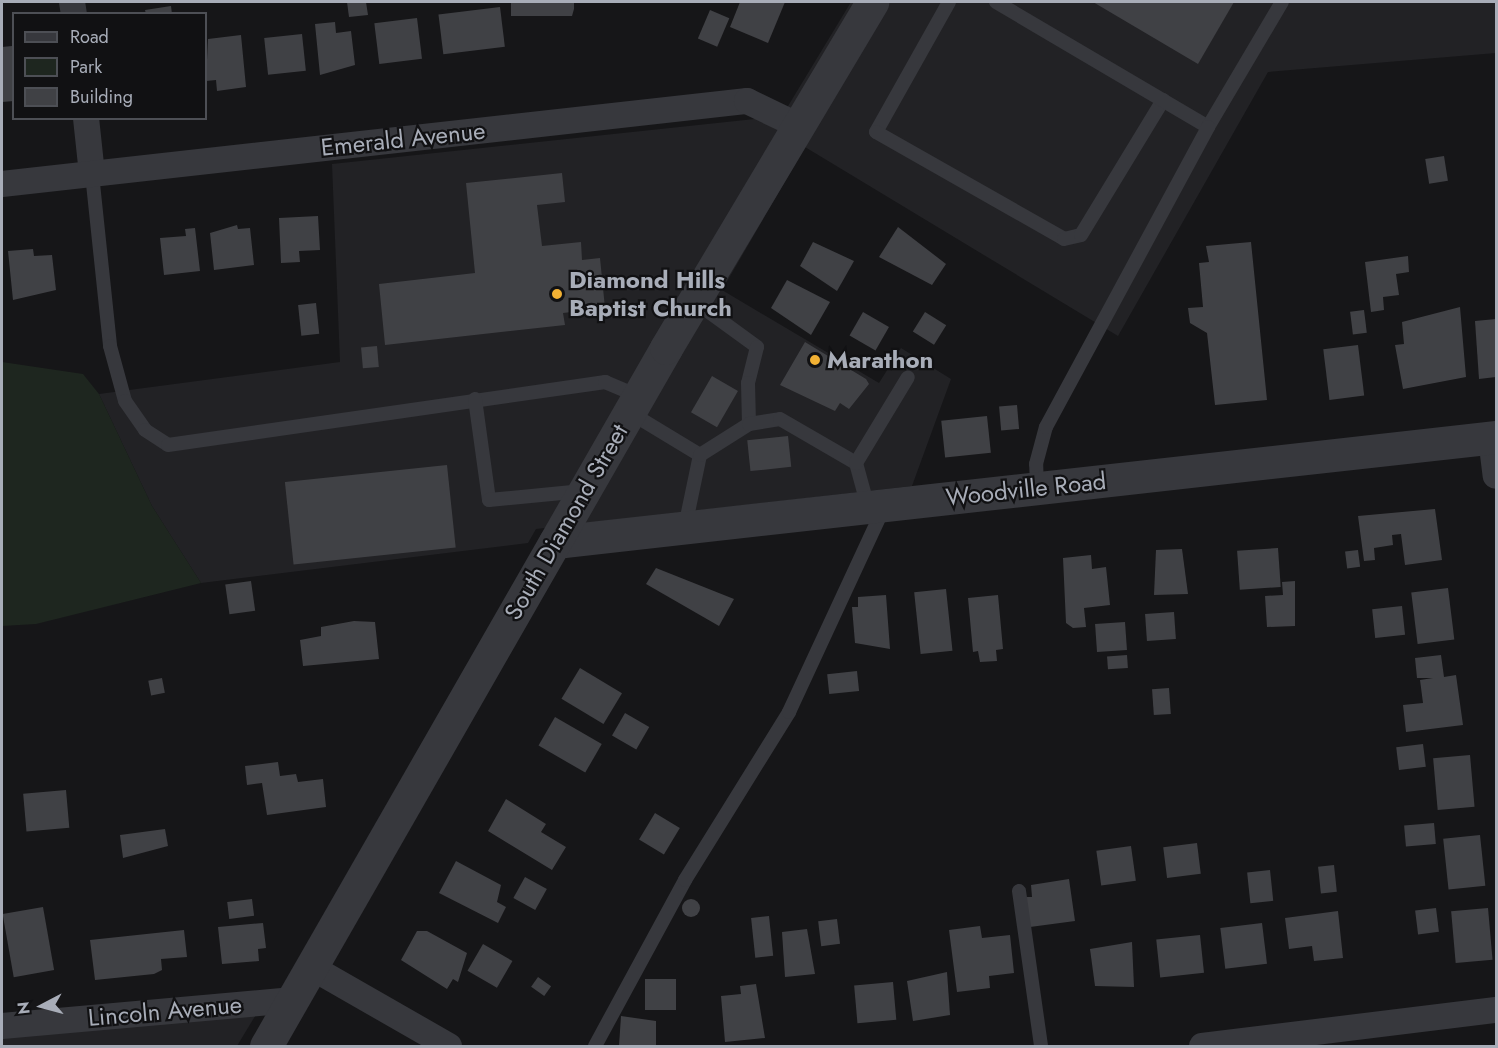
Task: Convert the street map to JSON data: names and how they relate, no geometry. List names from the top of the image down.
{
  "streets": {
    "street": [
      "Emerald Avenue",
      "Woodville Road",
      "South Diamond Street",
      "Lincoln Avenue"
    ]
  },
  "crossings": [
    ["Emerald Avenue", "South Diamond Street"],
    ["Woodville Road", "South Diamond Street"],
    ["South Diamond Street", "Lincoln Avenue"]
  ],
  "places": ["Diamond Hills Baptist Church", "Marathon"],
  "legend": ["Road", "Park", "Building"],
  "north": "left"
}
